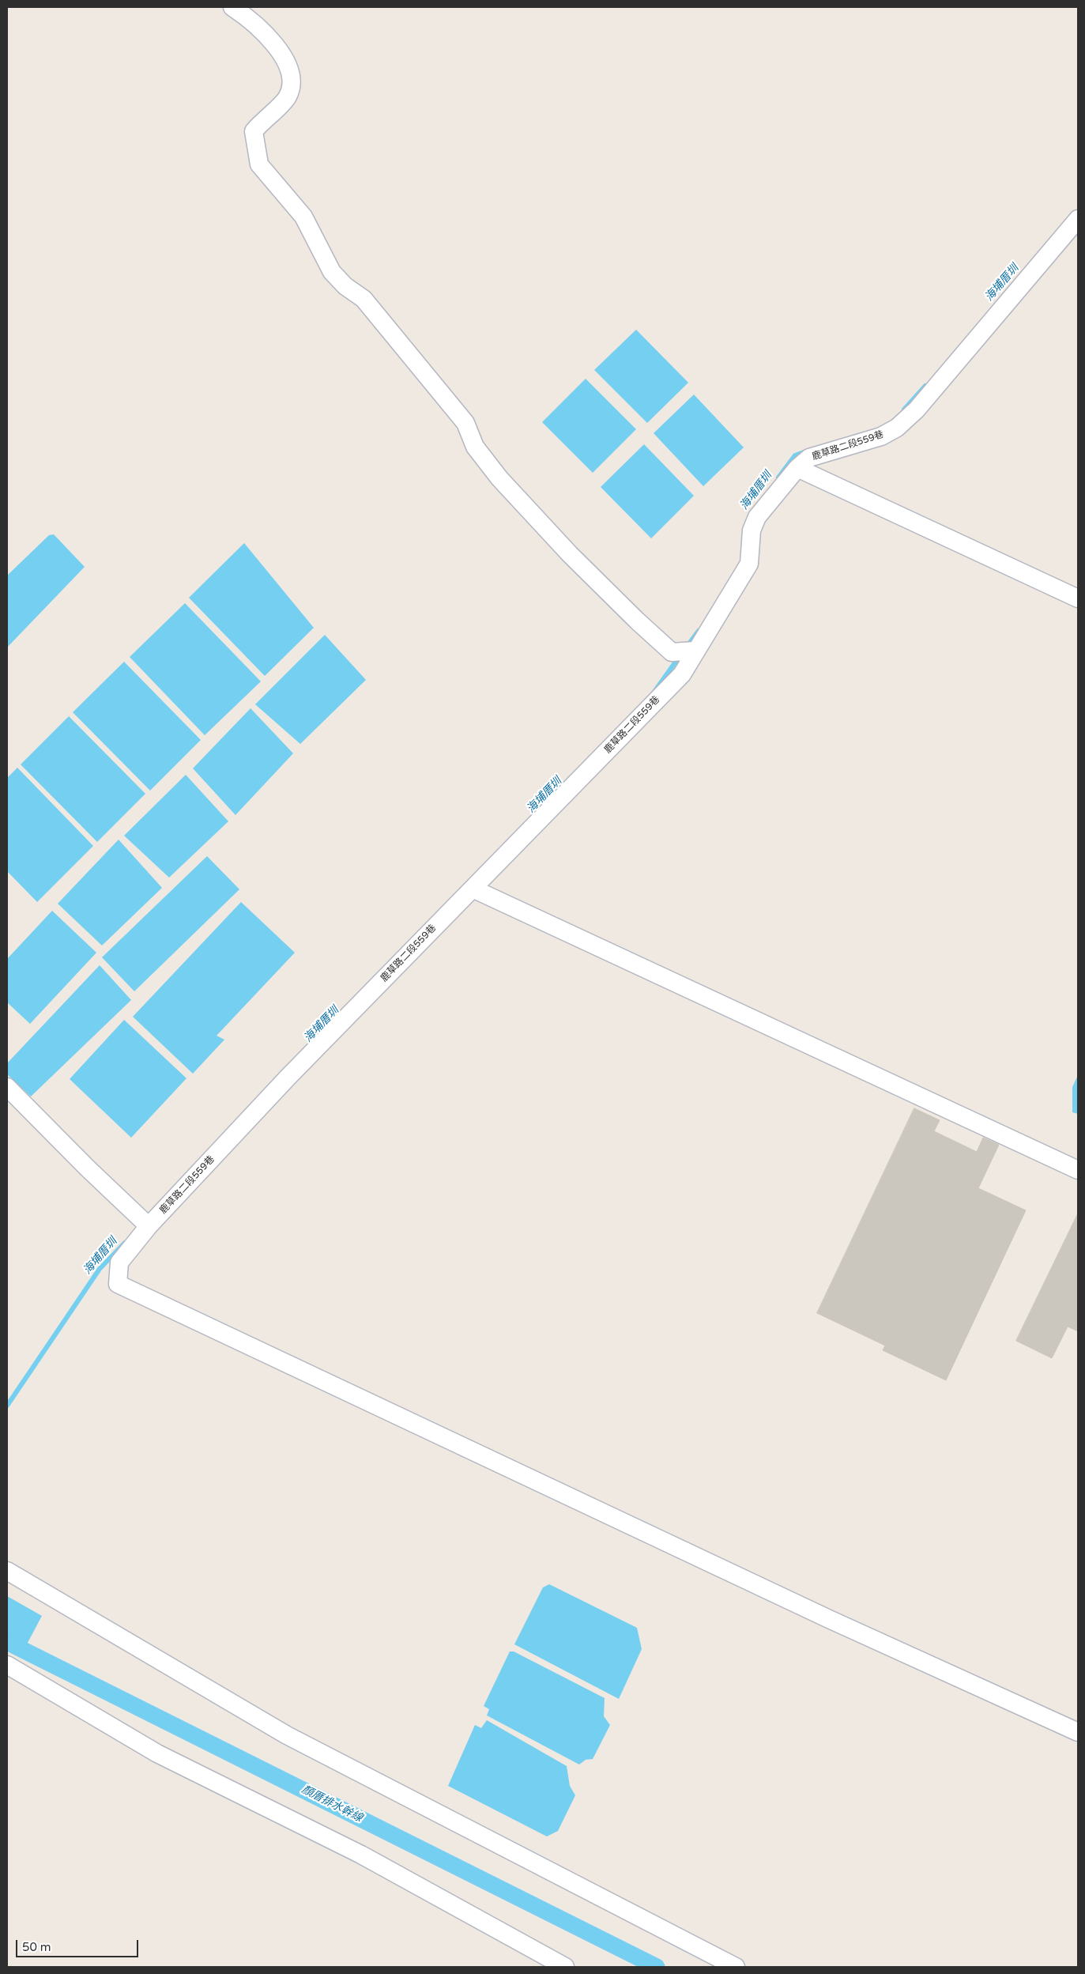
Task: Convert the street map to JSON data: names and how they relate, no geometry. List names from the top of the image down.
{
  "streets": {
    "street": ["鹿草路二段559巷"]
  },
  "water": ["海埔厝圳", "顏厝排水幹線"],
  "scale_bar": "50 m"
}
